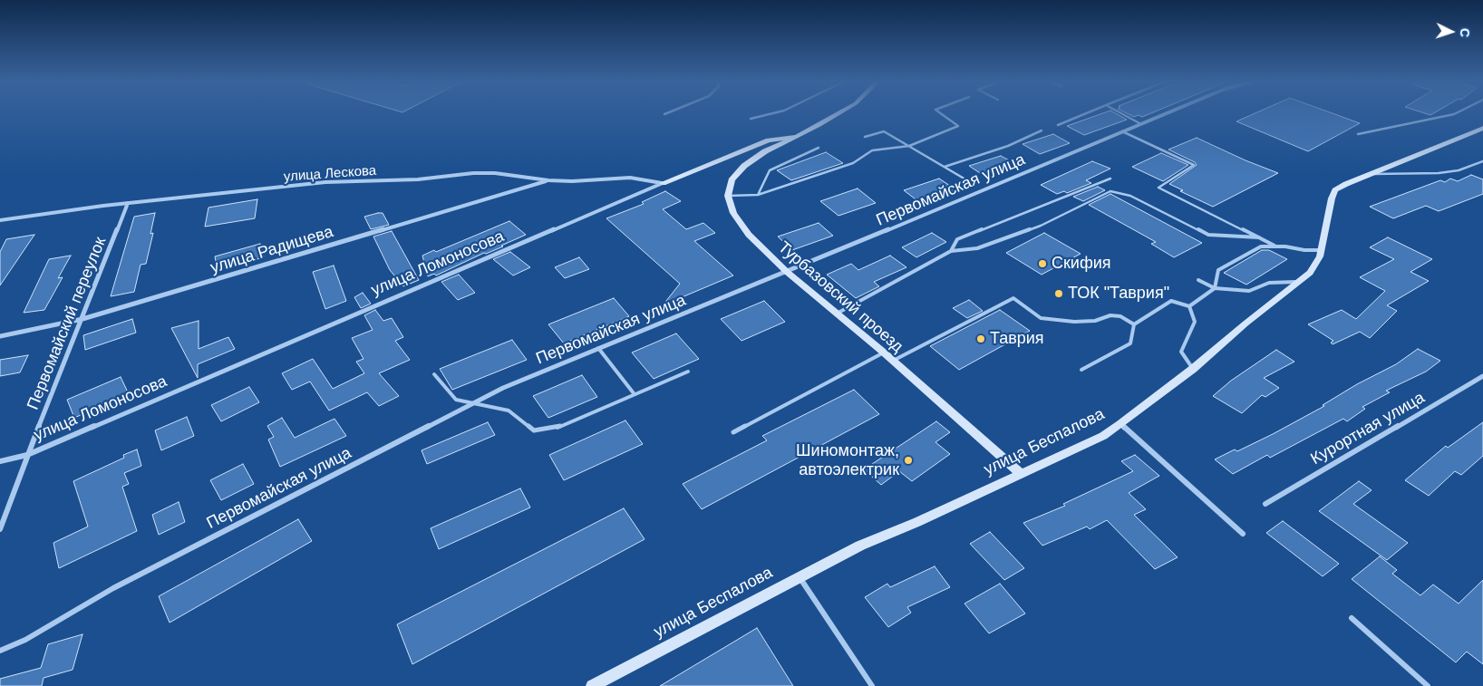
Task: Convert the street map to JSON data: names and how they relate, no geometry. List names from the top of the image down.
{
  "streets": {
    "main road": ["улица Ломоносова", "Турбазовский проезд", "улица Беспалова"],
    "street": [
      "улица Лескова",
      "Первомайская улица",
      "улица Радищева",
      "Первомайский переулок",
      "Курортная улица"
    ]
  },
  "crossings": [
    ["улица Лескова", "улица Радищева"],
    ["улица Лескова", "улица Ломоносова"],
    ["улица Лескова", "Первомайский переулок"],
    ["Первомайская улица", "Турбазовский проезд"],
    ["улица Радищева", "Первомайский переулок"],
    ["улица Ломоносова", "Первомайский переулок"],
    ["Турбазовский проезд", "улица Беспалова"]
  ],
  "places": [
    "Скифия",
    "ТОК \"Таврия\"",
    "Таврия",
    "Шиномонтаж, автоэлектрик"
  ],
  "north": "right"
}
